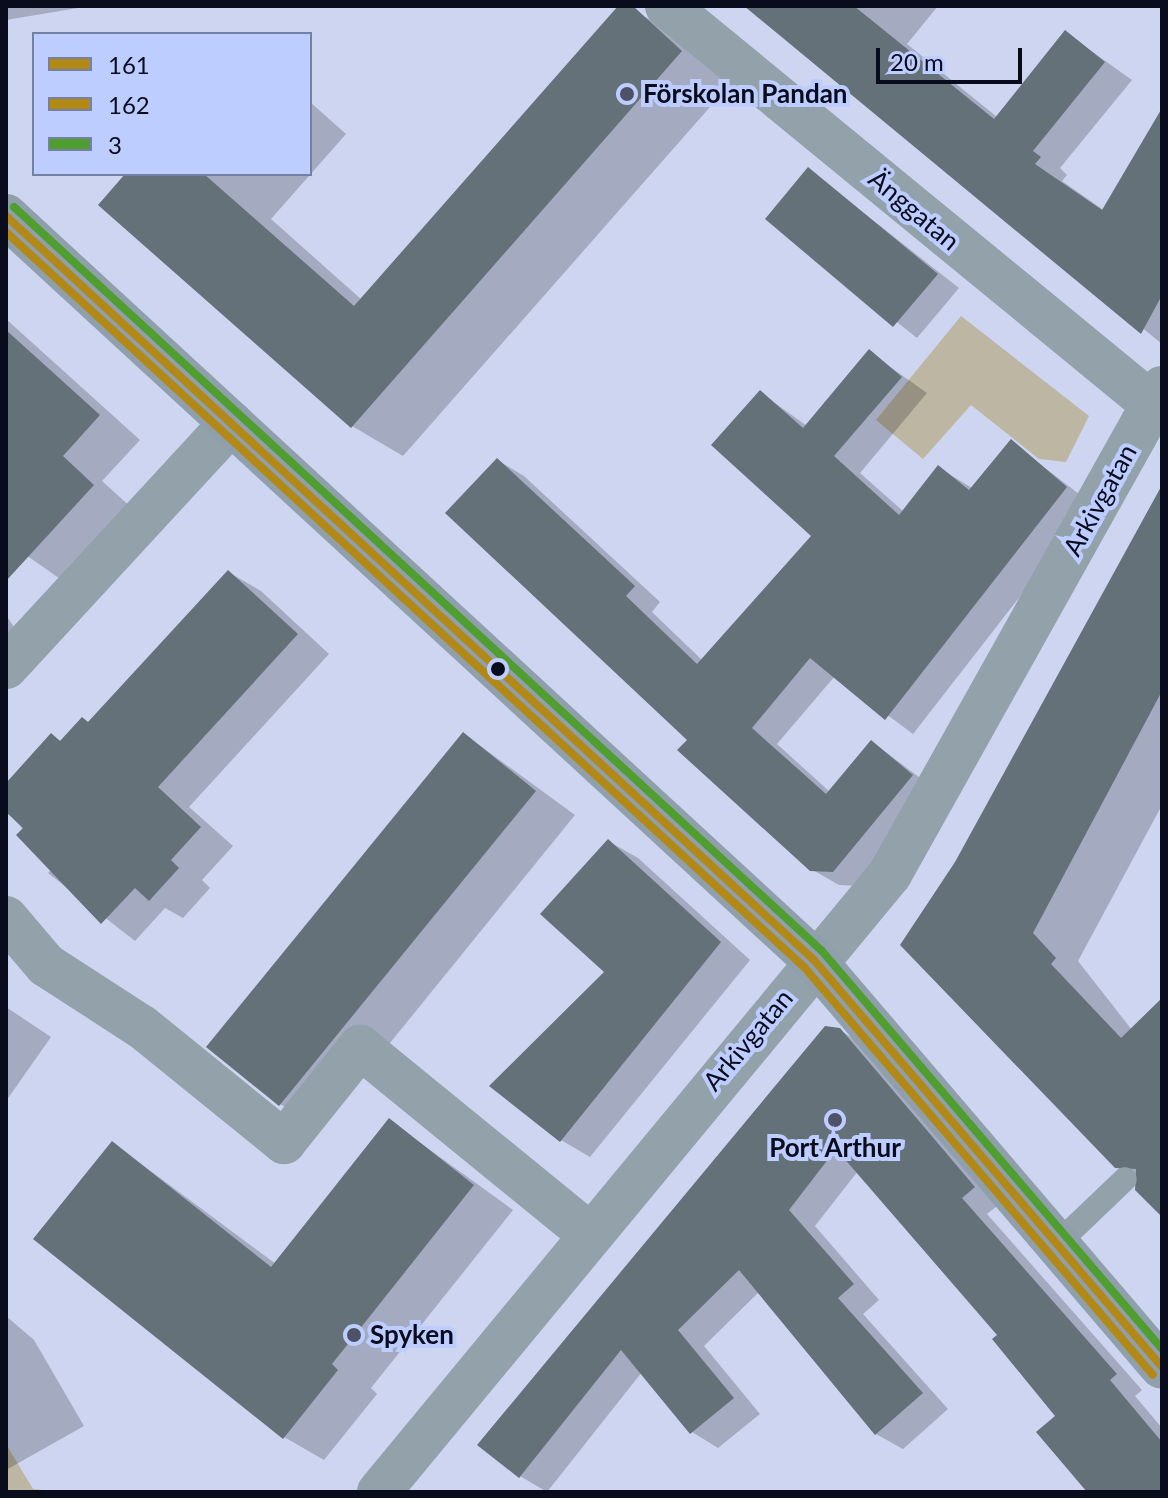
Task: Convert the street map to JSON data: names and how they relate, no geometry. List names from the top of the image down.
{
  "streets": {
    "street": ["Änggatan", "Arkivgatan"]
  },
  "crossings": [
    ["Änggatan", "Arkivgatan"]
  ],
  "places": ["Förskolan Pandan", "Port Arthur", "Spyken"],
  "lines": ["transit line 3", "transit line 161", "transit line 162"],
  "legend": ["161", "162", "3"],
  "scale_bar": "20 m"
}
